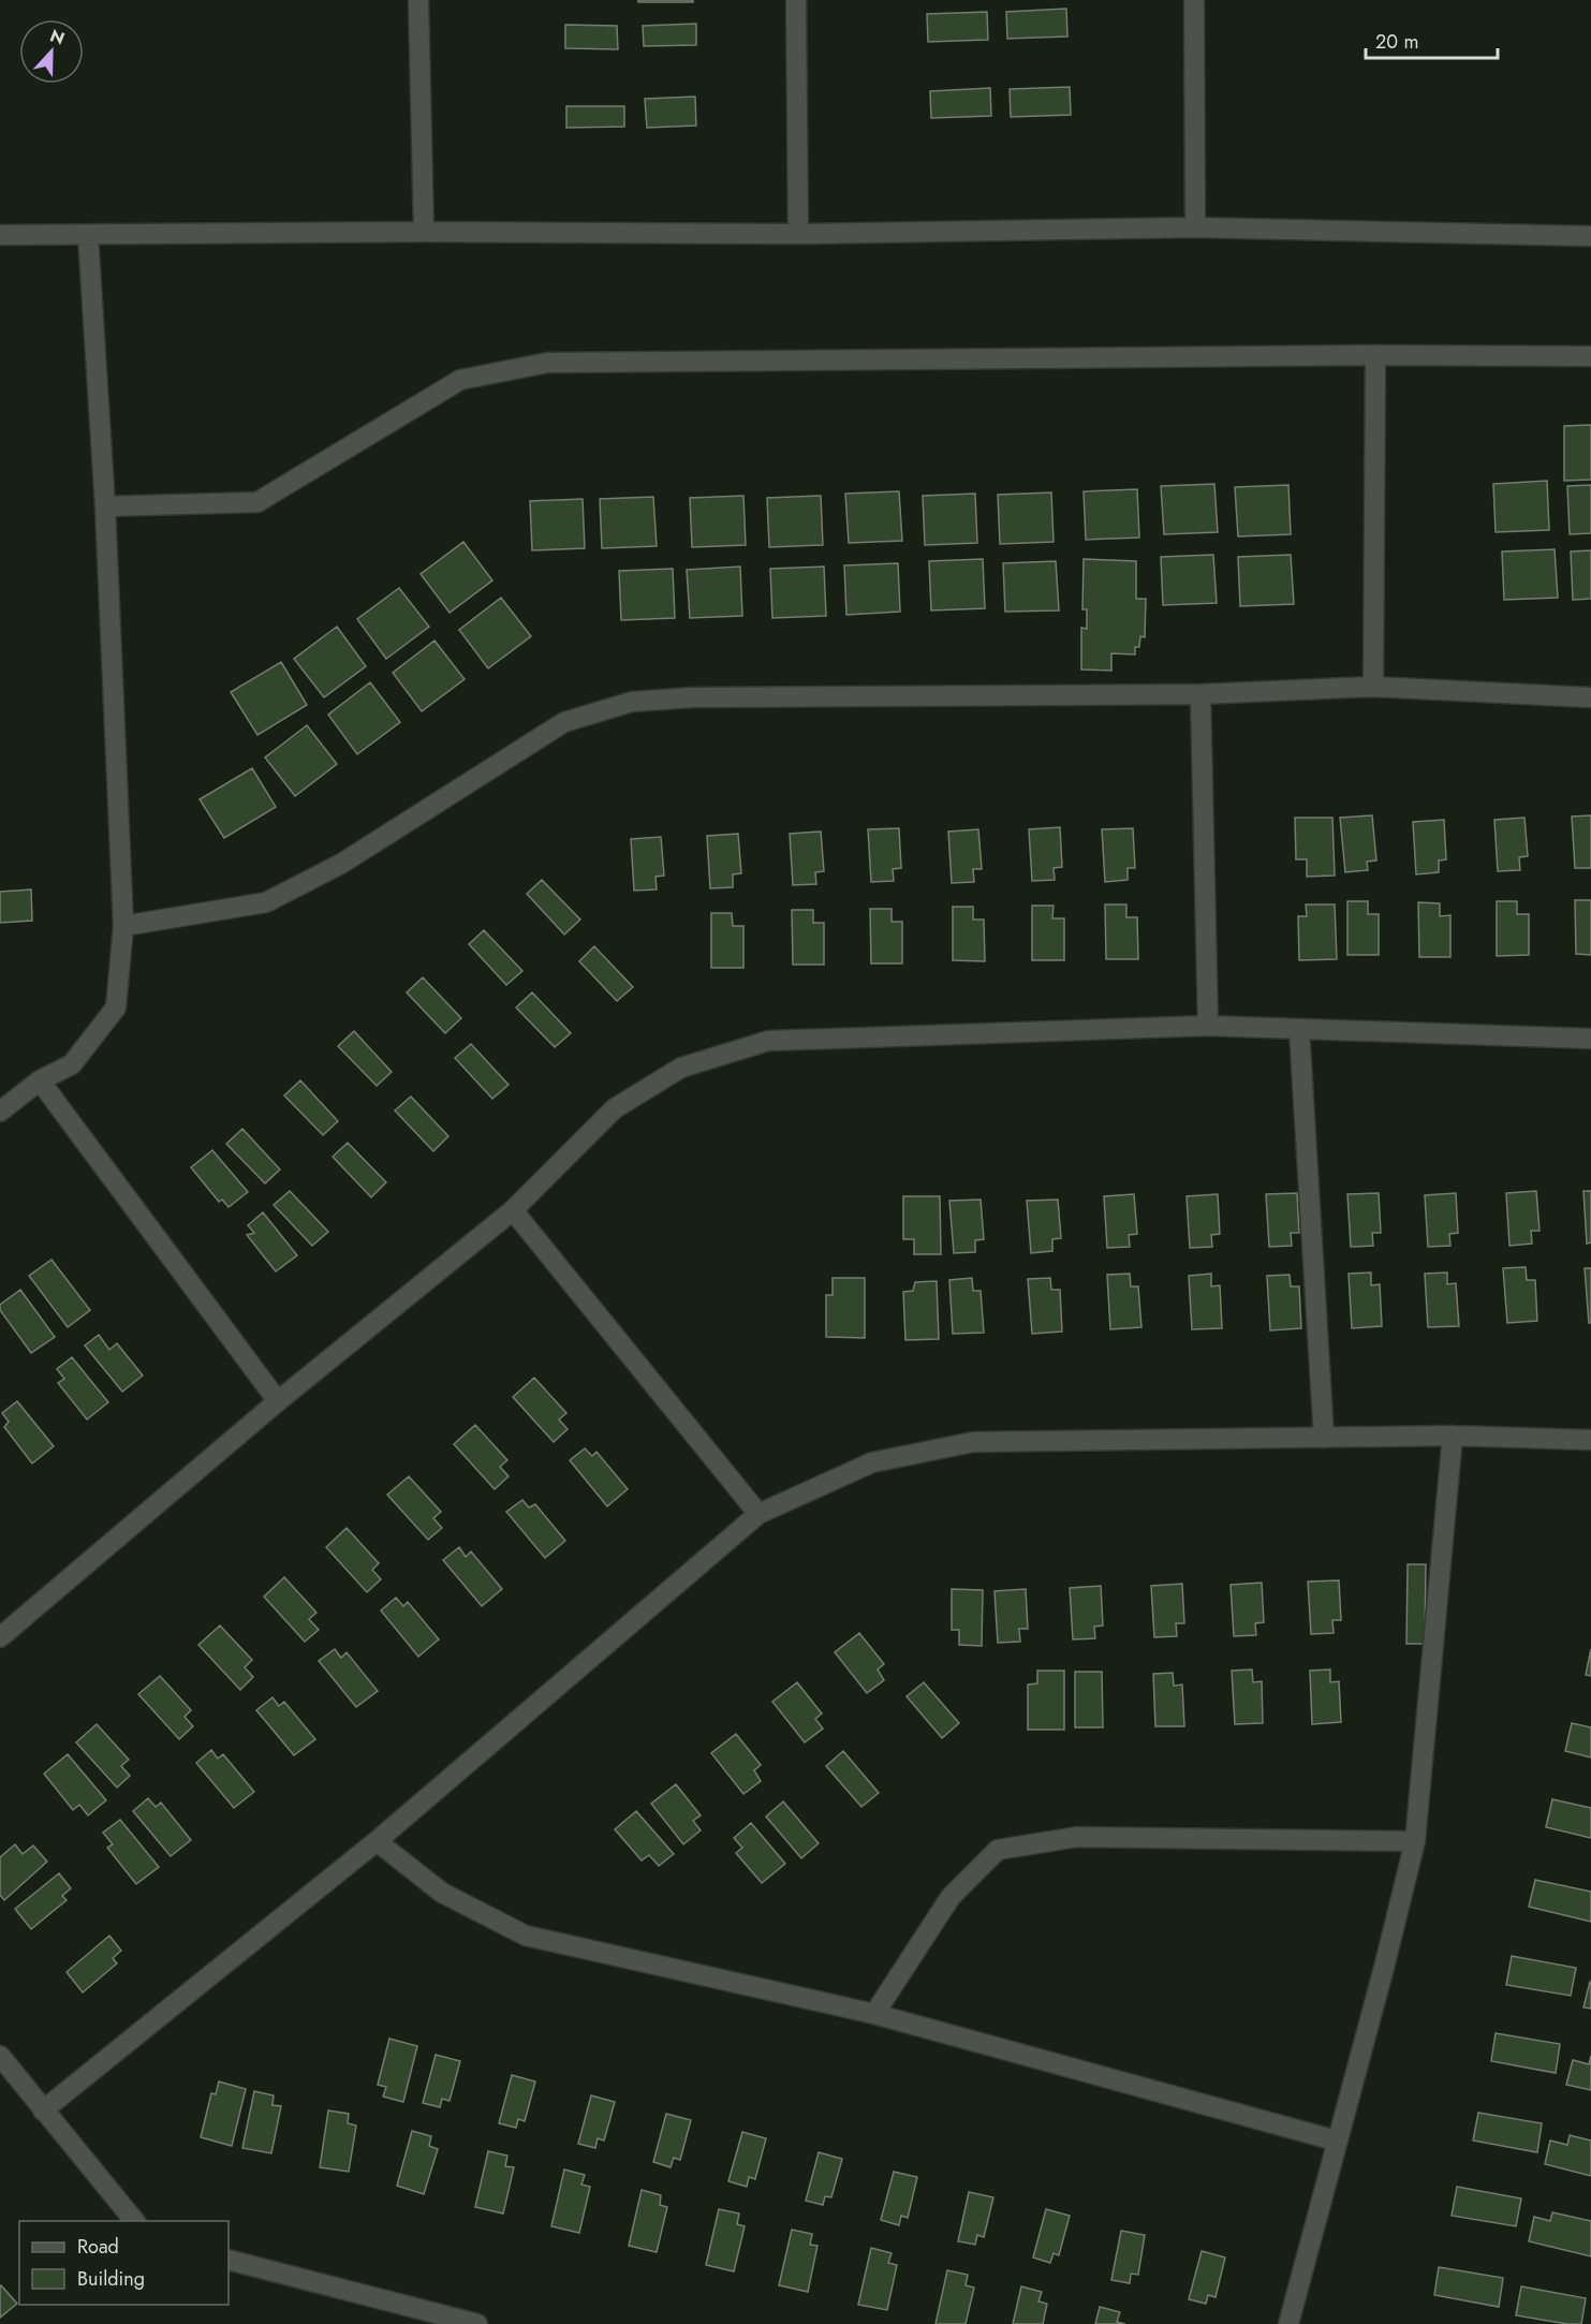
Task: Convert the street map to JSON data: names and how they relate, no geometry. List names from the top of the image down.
{
  "legend": ["Road", "Building"],
  "scale_bar": "20 m",
  "north": "top"
}
